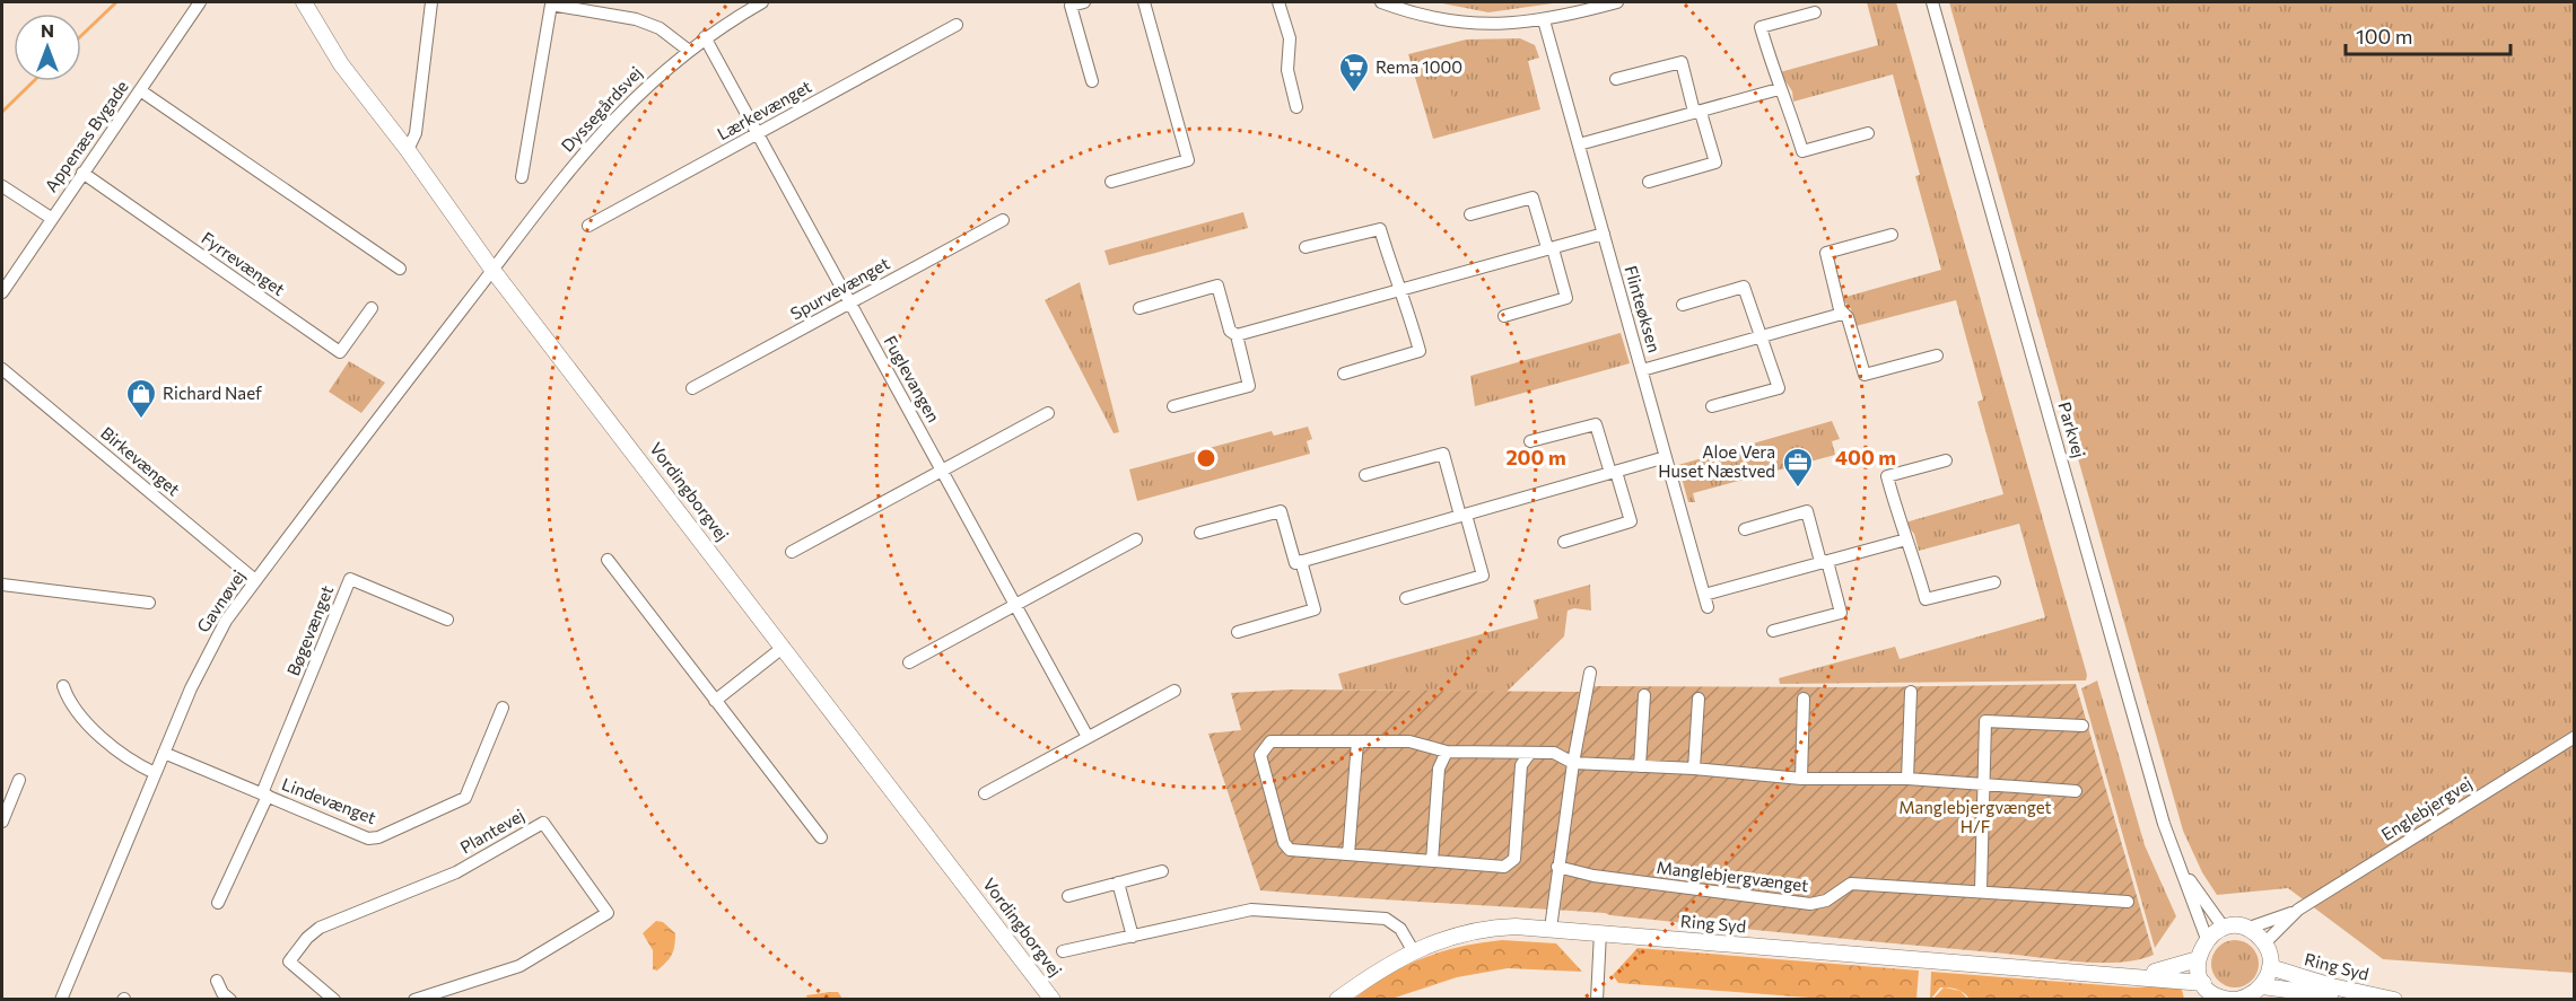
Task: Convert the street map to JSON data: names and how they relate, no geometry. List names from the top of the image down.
{
  "streets": {
    "main road": ["Vordingborgvej", "Ring Syd"],
    "street": [
      "Dyssegårdsvej",
      "Lærkevænget",
      "Appenæs Bygade",
      "Fyrrevænget",
      "Spurvevænget",
      "Flinteøksen",
      "Fuglevangen",
      "Parkvej",
      "Birkevænget",
      "Gavnøvej",
      "Bøgevænget",
      "Lindevænget",
      "Englebjergvej",
      "Plantevej",
      "Manglebjergvænget"
    ]
  },
  "crossings": [
    ["Dyssegårdsvej", "Fuglevangen"],
    ["Dyssegårdsvej", "Vordingborgvej"],
    ["Dyssegårdsvej", "Gavnøvej"],
    ["Lærkevænget", "Fuglevangen"],
    ["Appenæs Bygade", "Fyrrevænget"],
    ["Spurvevænget", "Fuglevangen"],
    ["Parkvej", "Englebjergvej"],
    ["Parkvej", "Ring Syd"],
    ["Birkevænget", "Gavnøvej"],
    ["Vordingborgvej", "Gavnøvej"],
    ["Gavnøvej", "Lindevænget"],
    ["Bøgevænget", "Lindevænget"],
    ["Englebjergvej", "Ring Syd"]
  ],
  "parks": ["Manglebjergvænget H/F"],
  "places": {
    "supermarket": ["Rema 1000"],
    "shop": ["Richard Naef"],
    "office": ["Aloe Vera Huset Næstved"]
  },
  "scale_bar": "100 m",
  "north": "top",
  "rings": ["200 m", "400 m"]
}
